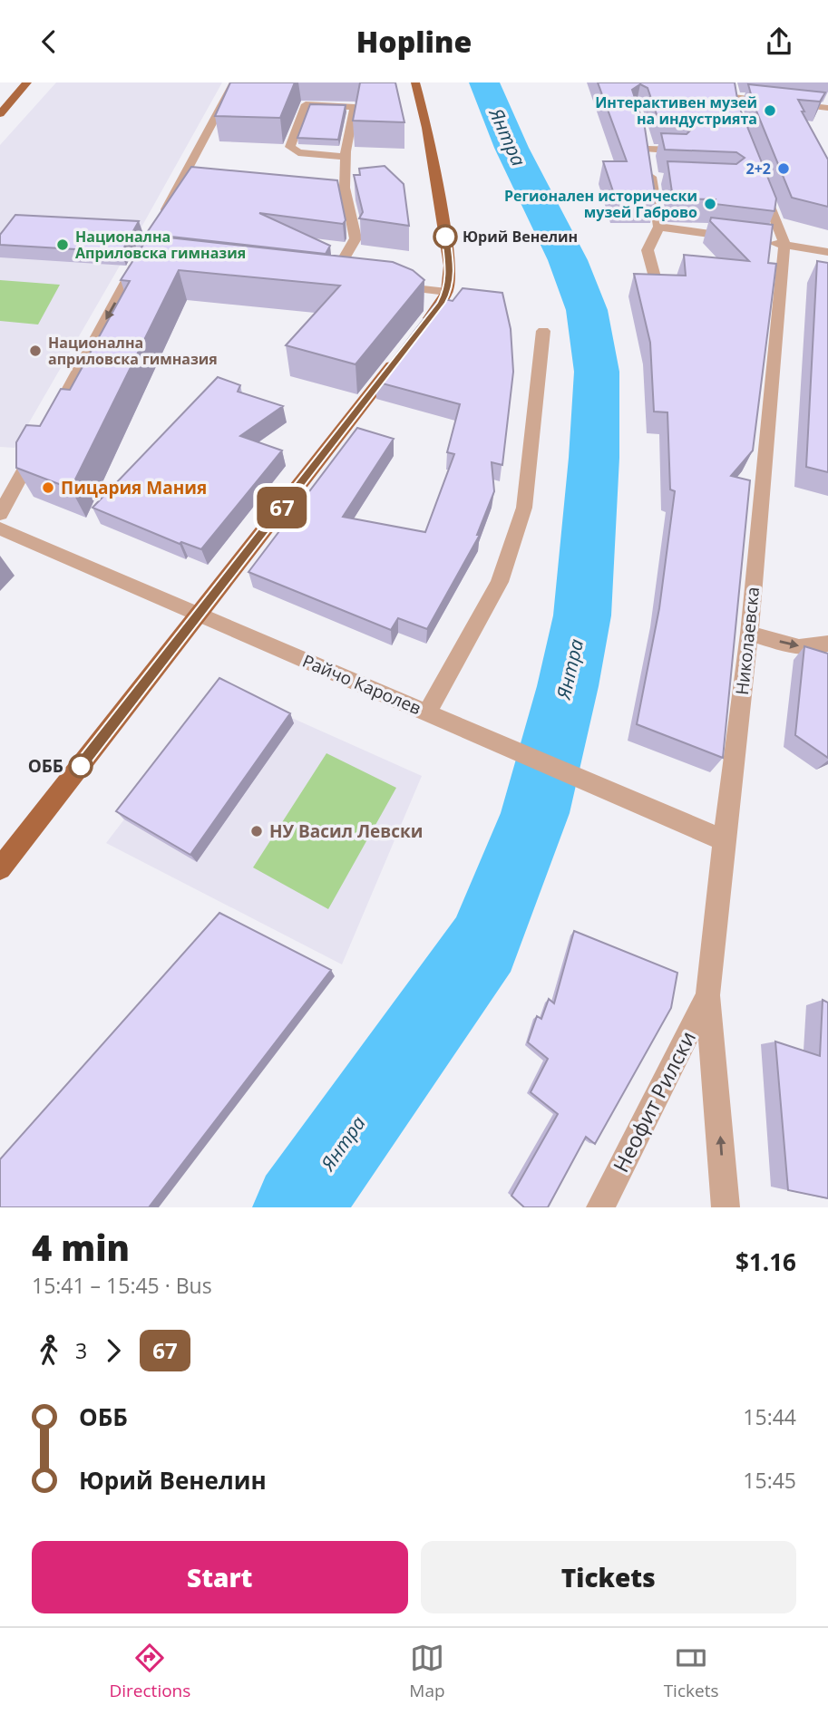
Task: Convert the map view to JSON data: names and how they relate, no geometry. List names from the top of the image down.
{
  "streets": {
    "street": ["Николаевска", "Райчо Каролев", "Неофит Рилски"]
  },
  "crossings": [
    ["Николаевска", "Райчо Каролев"],
    ["Николаевска", "Неофит Рилски"]
  ],
  "water": ["Янтра"],
  "places": [
    "Интерактивен музей на индустрията",
    "2+2",
    "Регионален исторически музей Габрово",
    "Юрий Венелин",
    "Национална Априловска гимназия",
    "Национална априловска гимназия",
    "Пицария Мания",
    "ОББ",
    "НУ Васил Левски"
  ],
  "lines": ["bus line 67"],
  "page": {
    "header": "Hopline",
    "on_map": "67",
    "heading": ["4 min", "15:41 – 15:45 · Bus", "$1.16"],
    "legs": ["3", "67"],
    "list": [
      {
        "name": "ОББ",
        "value": "15:44"
      },
      {
        "name": "Юрий Венелин",
        "value": "15:45"
      }
    ],
    "buttons": ["Start", "Tickets"],
    "tabs": ["Directions", "Map", "Tickets"]
  }
}
